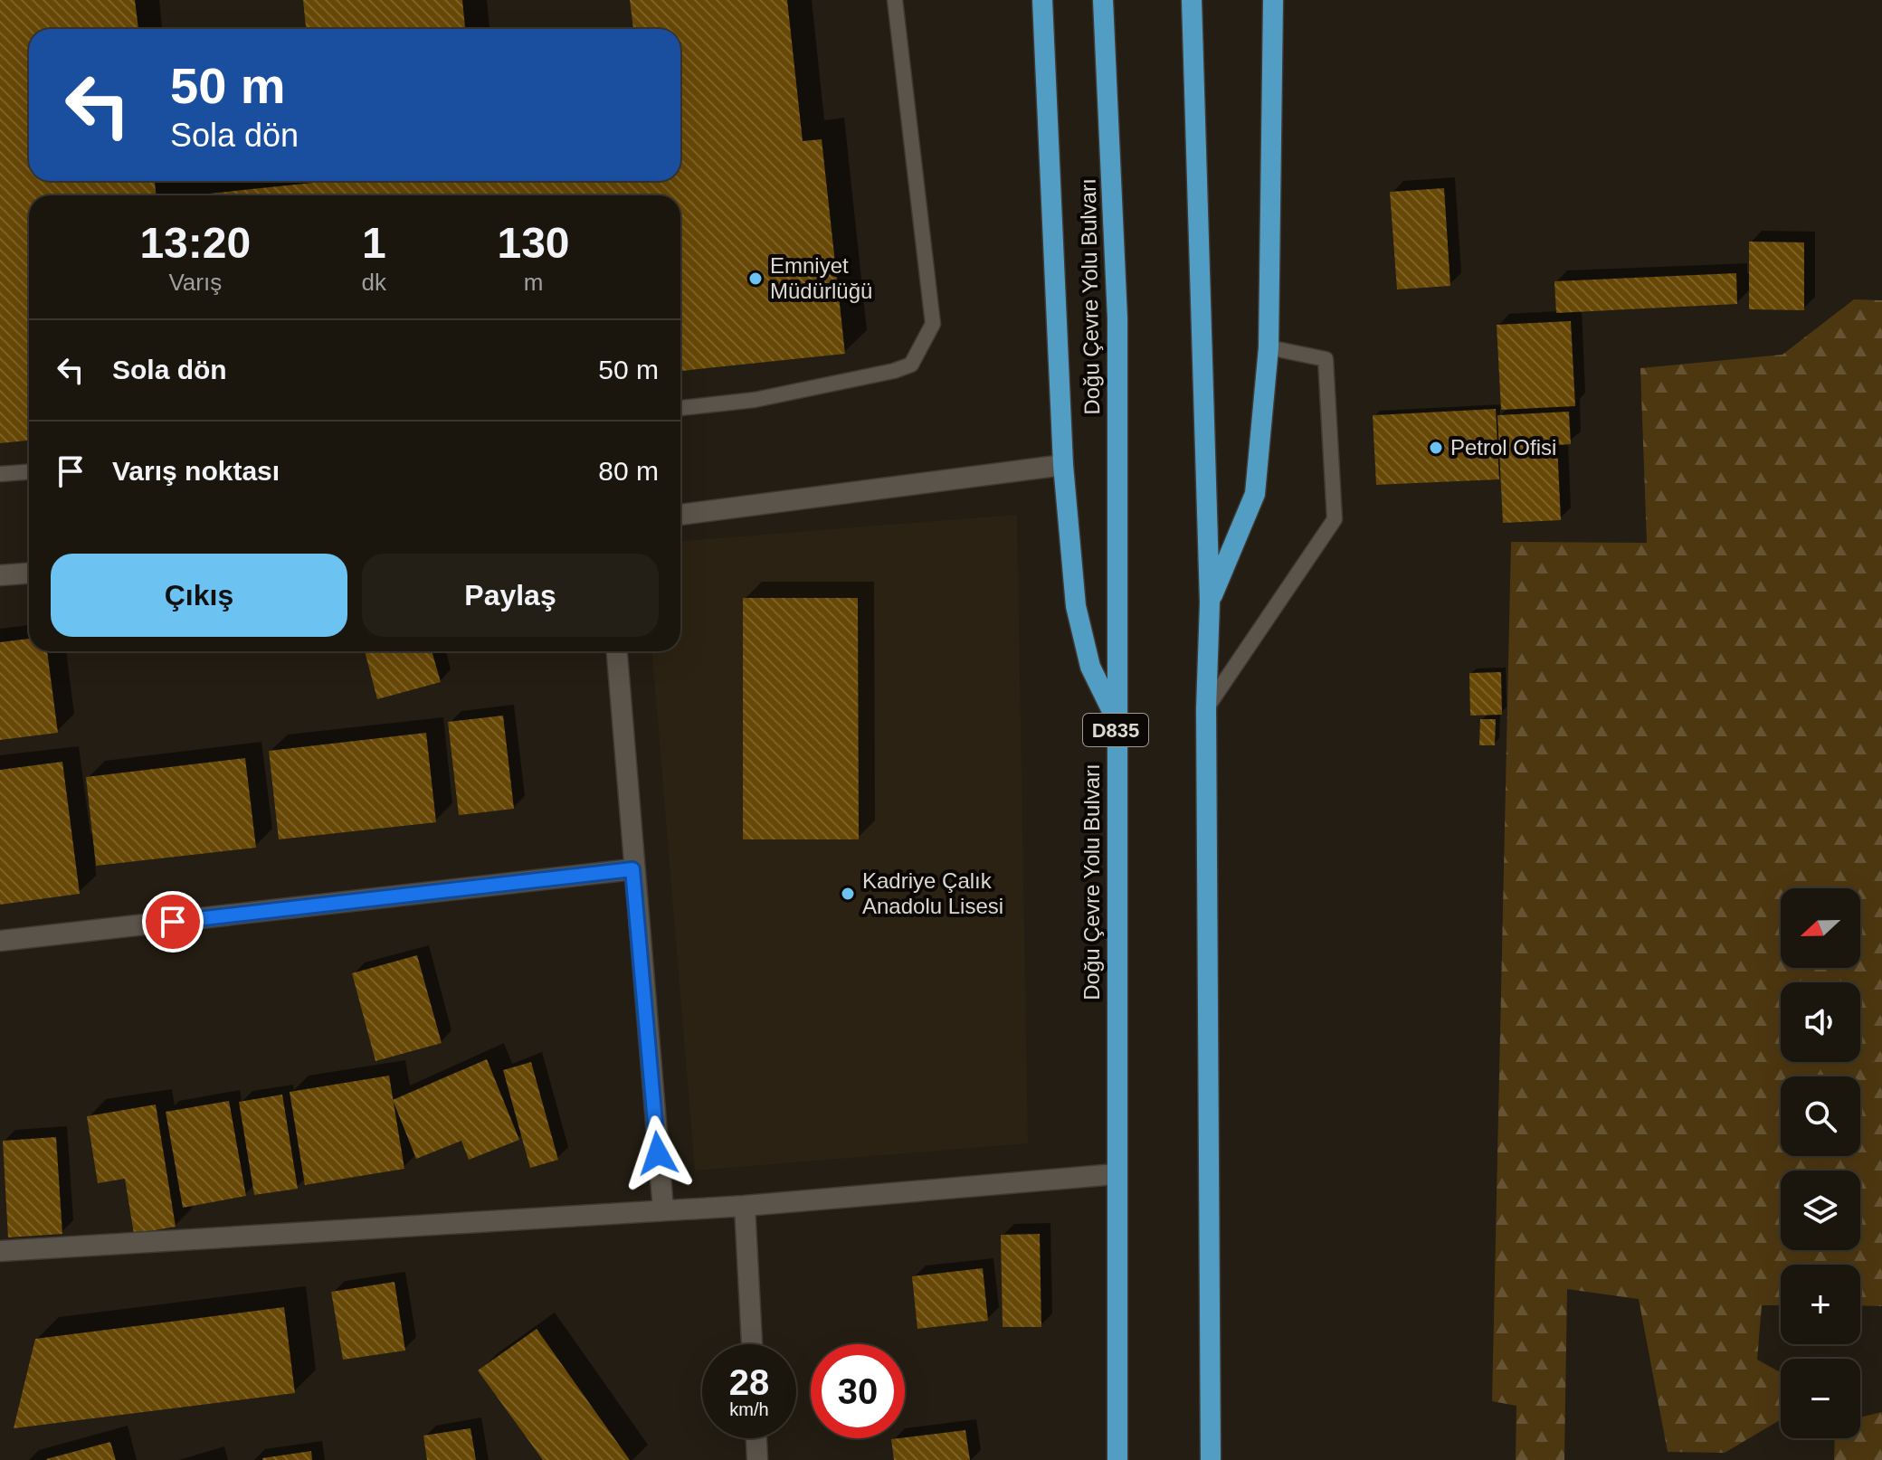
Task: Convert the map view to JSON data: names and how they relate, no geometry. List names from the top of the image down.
{
  "streets": {
    "highway": ["Doğu Çevre Yolu Bulvarı", "D835"]
  },
  "places": ["Emniyet Müdürlüğü", "Petrol Ofisi", "Kadriye Çalık Anadolu Lisesi"],
  "north": "left",
  "page": {
    "turn": ["50 m", "Sola dön"],
    "eta": [
      "13:20",
      "Varış",
      "1",
      "dk",
      "130",
      "m"
    ],
    "list": [
      {
        "name": "Sola dön",
        "value": "50 m"
      },
      {
        "name": "Varış noktası",
        "value": "80 m"
      }
    ],
    "buttons": ["Çıkış", "Paylaş"],
    "map_buttons": ["+", "−"],
    "speed": "28 km/h",
    "limit": "30"
  }
}
